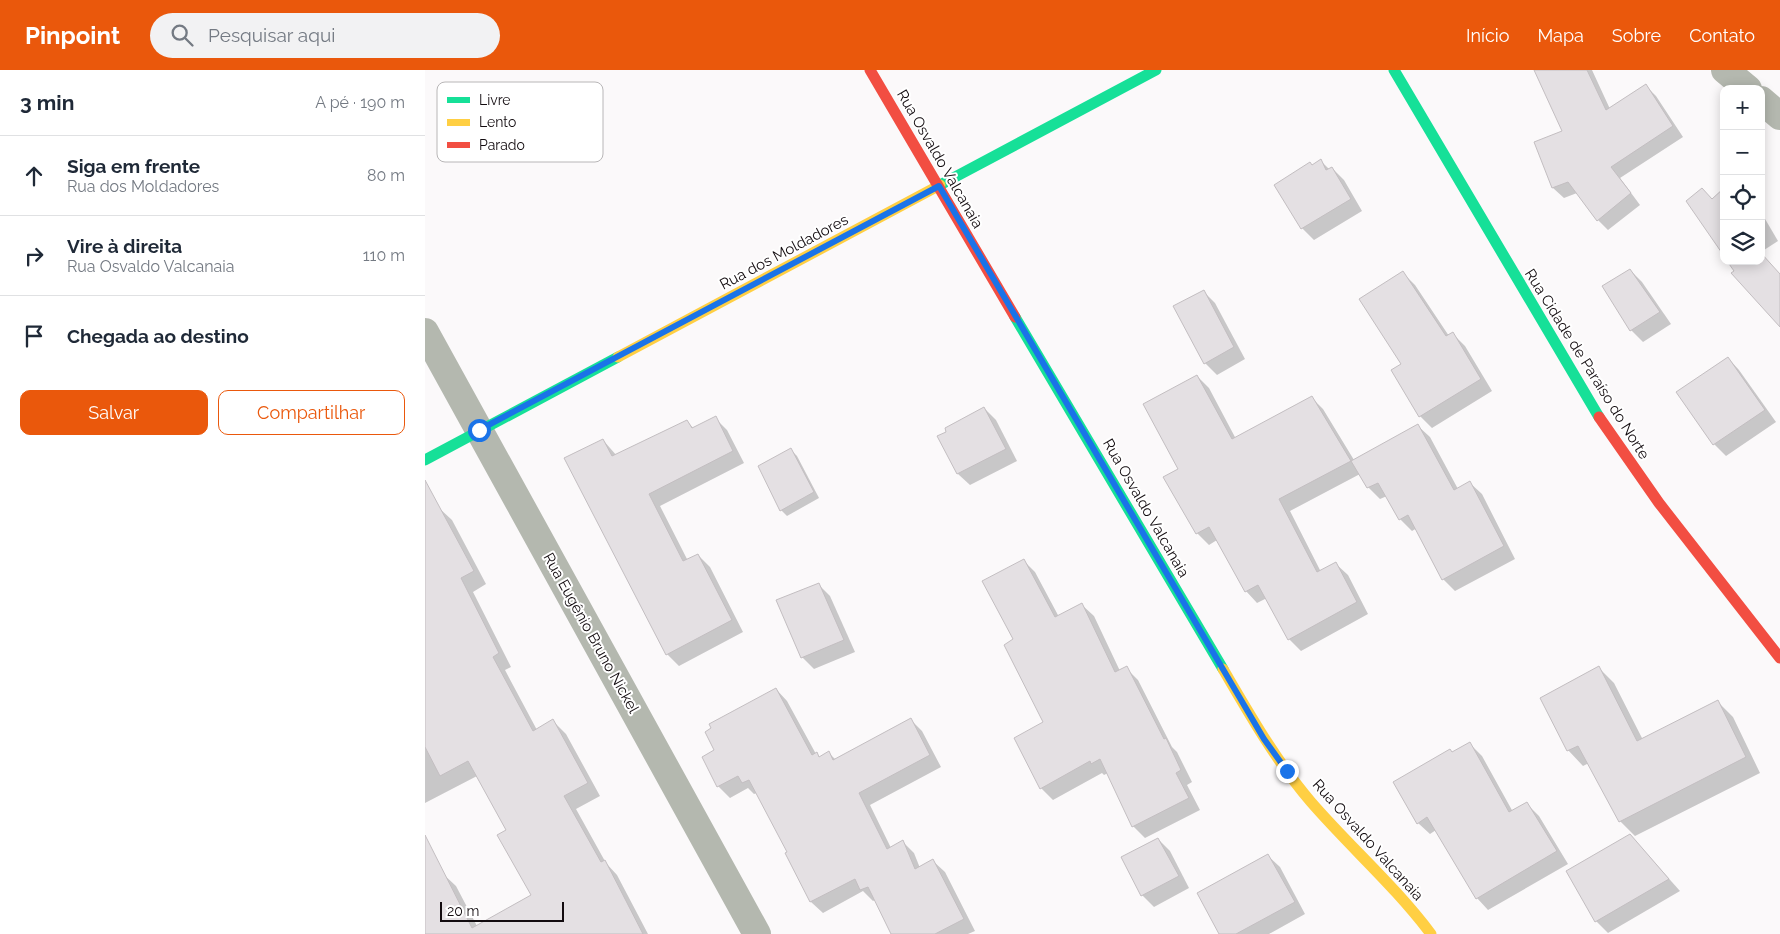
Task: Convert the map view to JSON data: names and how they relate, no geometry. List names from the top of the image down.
{
  "streets": {
    "street": [
      "Rua Osvaldo Valcanaia",
      "Rua dos Moldadores",
      "Rua Cidade de Paraíso do Norte",
      "Rua Eugênio Bruno Nickel"
    ]
  },
  "crossings": [
    ["Rua Osvaldo Valcanaia", "Rua dos Moldadores"],
    ["Rua dos Moldadores", "Rua Eugênio Bruno Nickel"]
  ],
  "legend": ["Livre", "Lento", "Parado"],
  "scale_bar": "20 m",
  "page": {
    "header": "Pinpoint",
    "search": "Pesquisar aqui",
    "nav": [
      "Início",
      "Mapa",
      "Sobre",
      "Contato"
    ],
    "heading": ["3 min", "A pé · 190 m"],
    "map_buttons": ["+", "−"],
    "list": [
      ["Siga em frente", "Rua dos Moldadores", "80 m"],
      ["Vire à direita", "Rua Osvaldo Valcanaia", "110 m"],
      "Chegada ao destino"
    ],
    "buttons": ["Salvar", "Compartilhar"],
    "scale": "20 m"
  }
}
